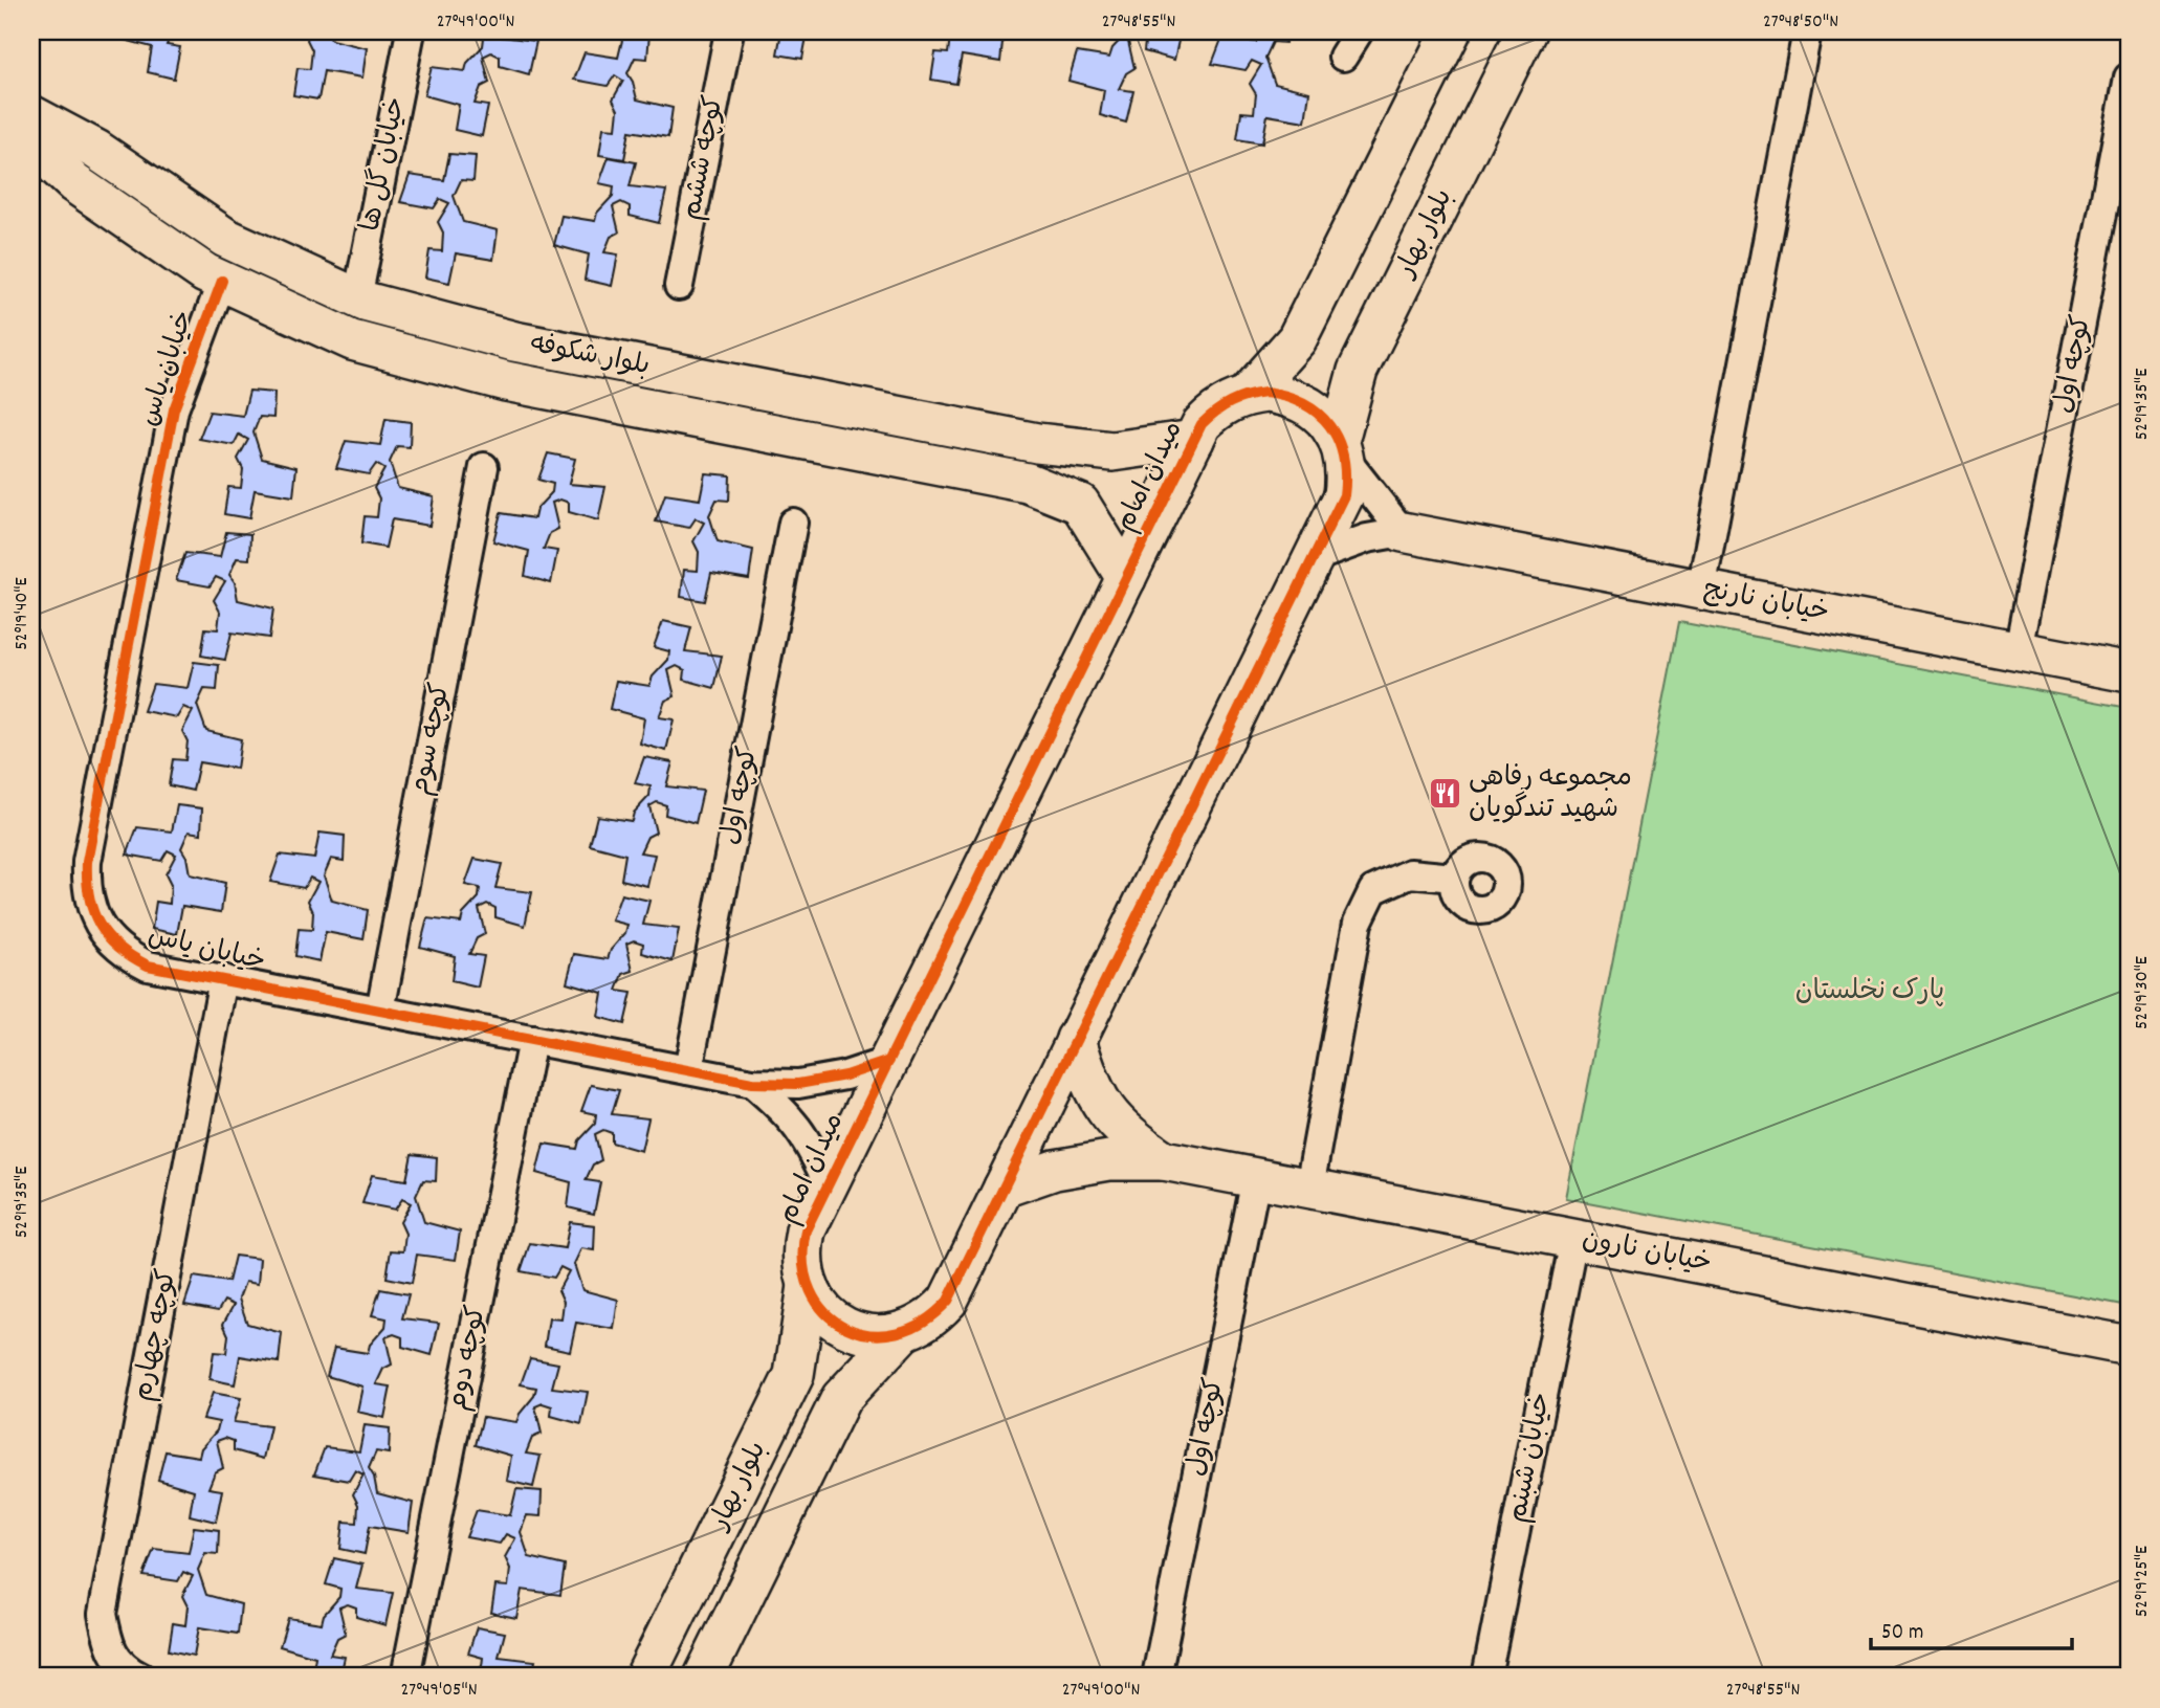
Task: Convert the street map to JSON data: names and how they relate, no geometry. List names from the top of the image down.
{
  "streets": {
    "street": [
      "کوچه ششم",
      "خیابان گل ها",
      "بلوار بهار",
      "بلوار شکوفه",
      "کوچه اول",
      "خیابان یاس",
      "میدان امام",
      "خیابان نارنج",
      "کوچه سوم",
      "خیابان نارون",
      "کوچه چهارم",
      "کوچه دوم",
      "خیابان شبنم"
    ]
  },
  "crossings": [
    ["خیابان گل ها", "بلوار شکوفه"],
    ["بلوار بهار", "میدان امام"],
    ["بلوار شکوفه", "خیابان یاس"],
    ["بلوار شکوفه", "میدان امام"],
    ["کوچه اول", "خیابان یاس"],
    ["کوچه اول", "خیابان نارنج"],
    ["کوچه اول", "خیابان نارون"],
    ["خیابان یاس", "میدان امام"],
    ["خیابان یاس", "کوچه سوم"],
    ["خیابان یاس", "کوچه چهارم"],
    ["خیابان یاس", "کوچه دوم"],
    ["خیابان نارون", "خیابان شبنم"]
  ],
  "parks": ["پارک نخلستان"],
  "places": {
    "restaurant": ["مجموعه رفاهی شهید تندگویان"]
  },
  "scale_bar": "50 m",
  "coordinates": [
    "27°49'00\"N",
    "27°48'55\"N",
    "27°48'50\"N",
    "52°19'35\"E",
    "52°19'40\"E",
    "52°19'30\"E",
    "52°19'25\"E",
    "27°49'05\"N"
  ]
}
